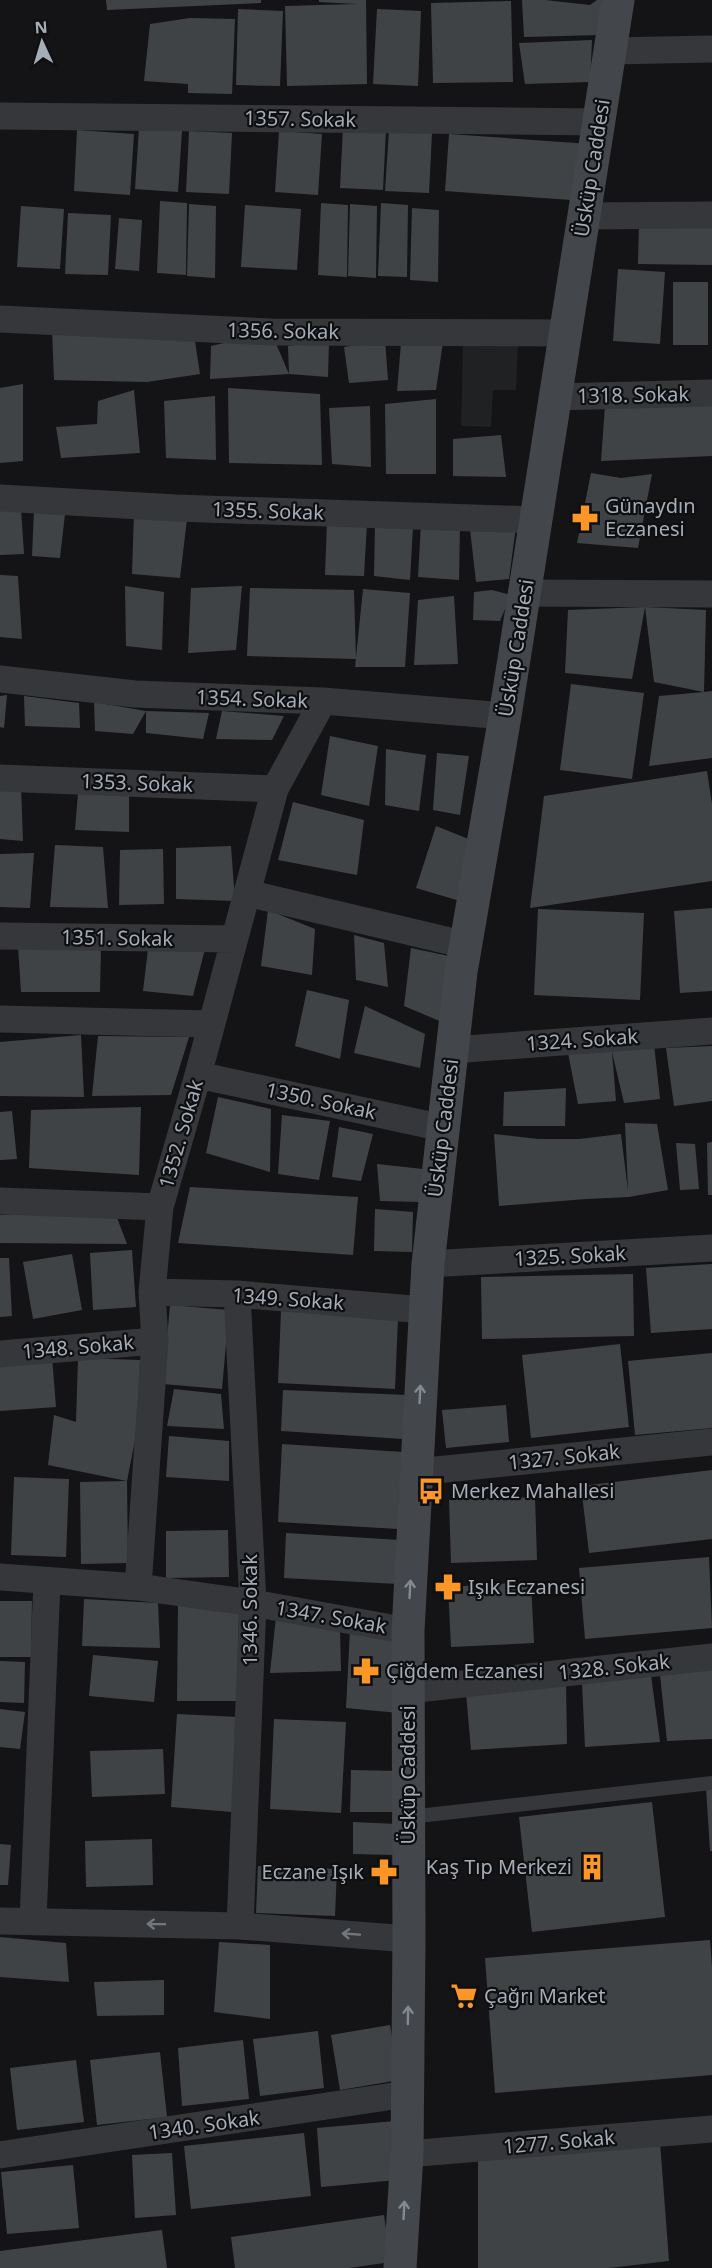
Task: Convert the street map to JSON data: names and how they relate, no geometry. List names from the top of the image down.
{
  "streets": {
    "street": [
      "1357. Sokak",
      "Üsküp Caddesi",
      "1356. Sokak",
      "1318. Sokak",
      "1355. Sokak",
      "1354. Sokak",
      "1353. Sokak",
      "1351. Sokak",
      "1324. Sokak",
      "1350. Sokak",
      "1352. Sokak",
      "1325. Sokak",
      "1349. Sokak",
      "1348. Sokak",
      "1327. Sokak",
      "1346. Sokak",
      "1347. Sokak",
      "1328. Sokak",
      "1340. Sokak",
      "1277. Sokak"
    ]
  },
  "crossings": [
    ["1357. Sokak", "Üsküp Caddesi"],
    ["Üsküp Caddesi", "1356. Sokak"],
    ["Üsküp Caddesi", "1318. Sokak"],
    ["Üsküp Caddesi", "1355. Sokak"],
    ["Üsküp Caddesi", "1354. Sokak"],
    ["Üsküp Caddesi", "1324. Sokak"],
    ["Üsküp Caddesi", "1350. Sokak"],
    ["Üsküp Caddesi", "1325. Sokak"],
    ["Üsküp Caddesi", "1349. Sokak"],
    ["Üsküp Caddesi", "1327. Sokak"],
    ["Üsküp Caddesi", "1347. Sokak"],
    ["Üsküp Caddesi", "1328. Sokak"],
    ["Üsküp Caddesi", "1340. Sokak"],
    ["Üsküp Caddesi", "1277. Sokak"],
    ["1354. Sokak", "1352. Sokak"],
    ["1353. Sokak", "1352. Sokak"],
    ["1351. Sokak", "1352. Sokak"],
    ["1350. Sokak", "1352. Sokak"],
    ["1352. Sokak", "1349. Sokak"],
    ["1352. Sokak", "1348. Sokak"],
    ["1352. Sokak", "1347. Sokak"],
    ["1349. Sokak", "1346. Sokak"],
    ["1346. Sokak", "1347. Sokak"]
  ],
  "places": {
    "pharmacy": [
      "Günaydın Eczanesi",
      "Işık Eczanesi",
      "Çiğdem Eczanesi",
      "Eczane Işık"
    ],
    "bus stop": ["Merkez Mahallesi"],
    "building": ["Kaş Tıp Merkezi"],
    "supermarket": ["Çağrı Market"]
  },
  "north": "top"
}
